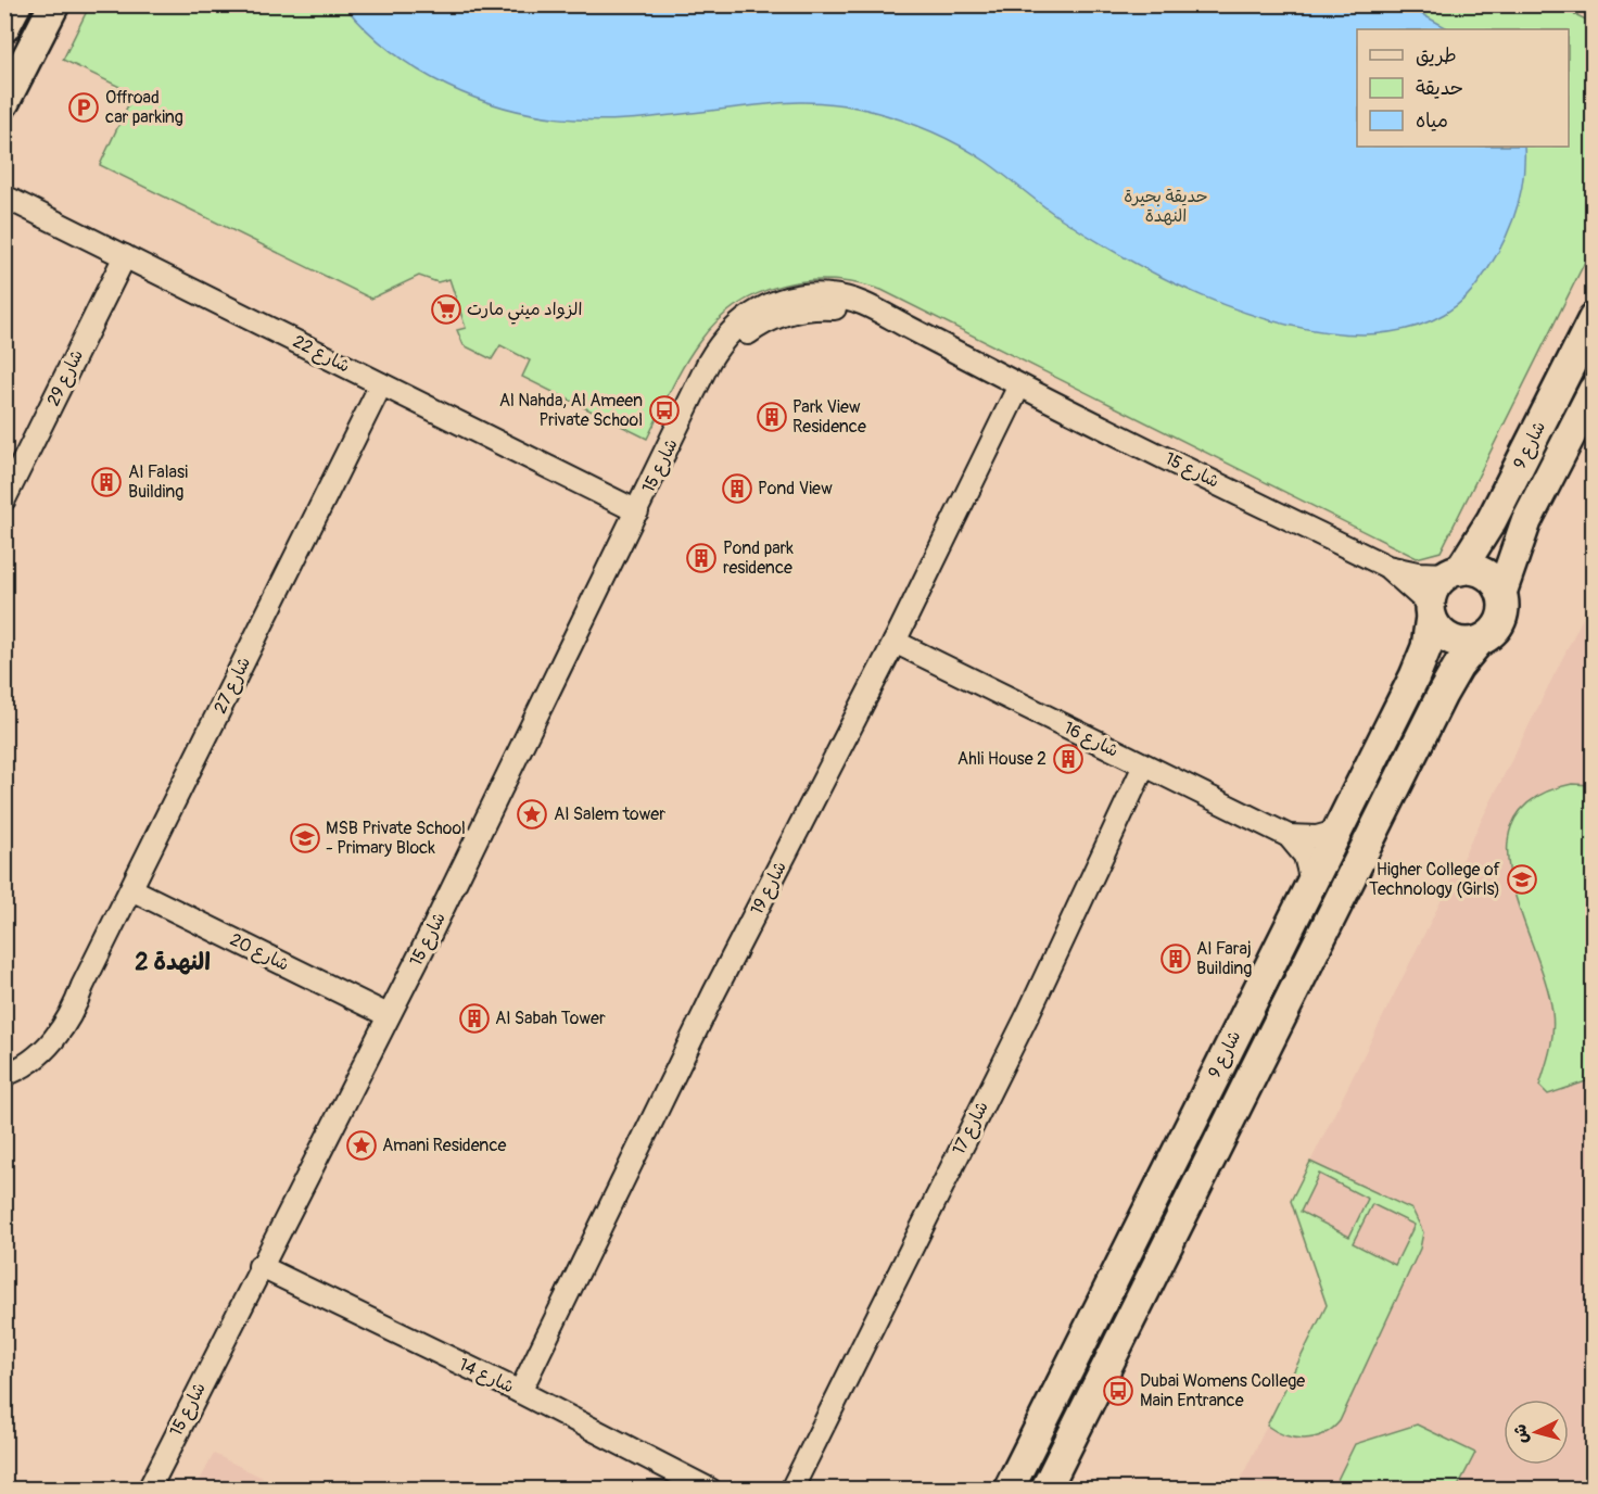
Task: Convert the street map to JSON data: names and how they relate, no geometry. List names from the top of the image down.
{
  "streets": {
    "street": [
      "شارع 22",
      "شارع 29",
      "شارع 9",
      "شارع 15",
      "شارع 27",
      "شارع 16",
      "شارع 19",
      "شارع 20",
      "شارع 17",
      "شارع 14"
    ]
  },
  "crossings": [
    ["شارع 22", "شارع 29"],
    ["شارع 22", "شارع 15"],
    ["شارع 22", "شارع 27"],
    ["شارع 9", "شارع 15"],
    ["شارع 9", "شارع 16"],
    ["شارع 15", "شارع 19"],
    ["شارع 15", "شارع 20"],
    ["شارع 15", "شارع 14"],
    ["شارع 27", "شارع 20"],
    ["شارع 16", "شارع 19"],
    ["شارع 16", "شارع 17"],
    ["شارع 19", "شارع 14"]
  ],
  "districts": ["النهدة 2"],
  "parks": ["حديقة بحيرة النهدة"],
  "places": {
    "parking": ["Offroad car parking"],
    "supermarket": ["الزواد ميني مارت"],
    "bus stop": ["Al Nahda, Al Ameen Private School", "Dubai Womens College Main Entrance"],
    "building": [
      "Park View Residence",
      "Al Falasi Building",
      "Pond View",
      "Pond park residence",
      "Ahli House 2",
      "Al Faraj Building",
      "Al Sabah Tower"
    ],
    "place": ["Al Salem tower", "Amani Residence"],
    "school or university": ["MSB Private School - Primary Block", "Higher College of Technology (Girls)"]
  },
  "legend": ["طريق", "حديقة", "مياه"],
  "north": "left"
}
